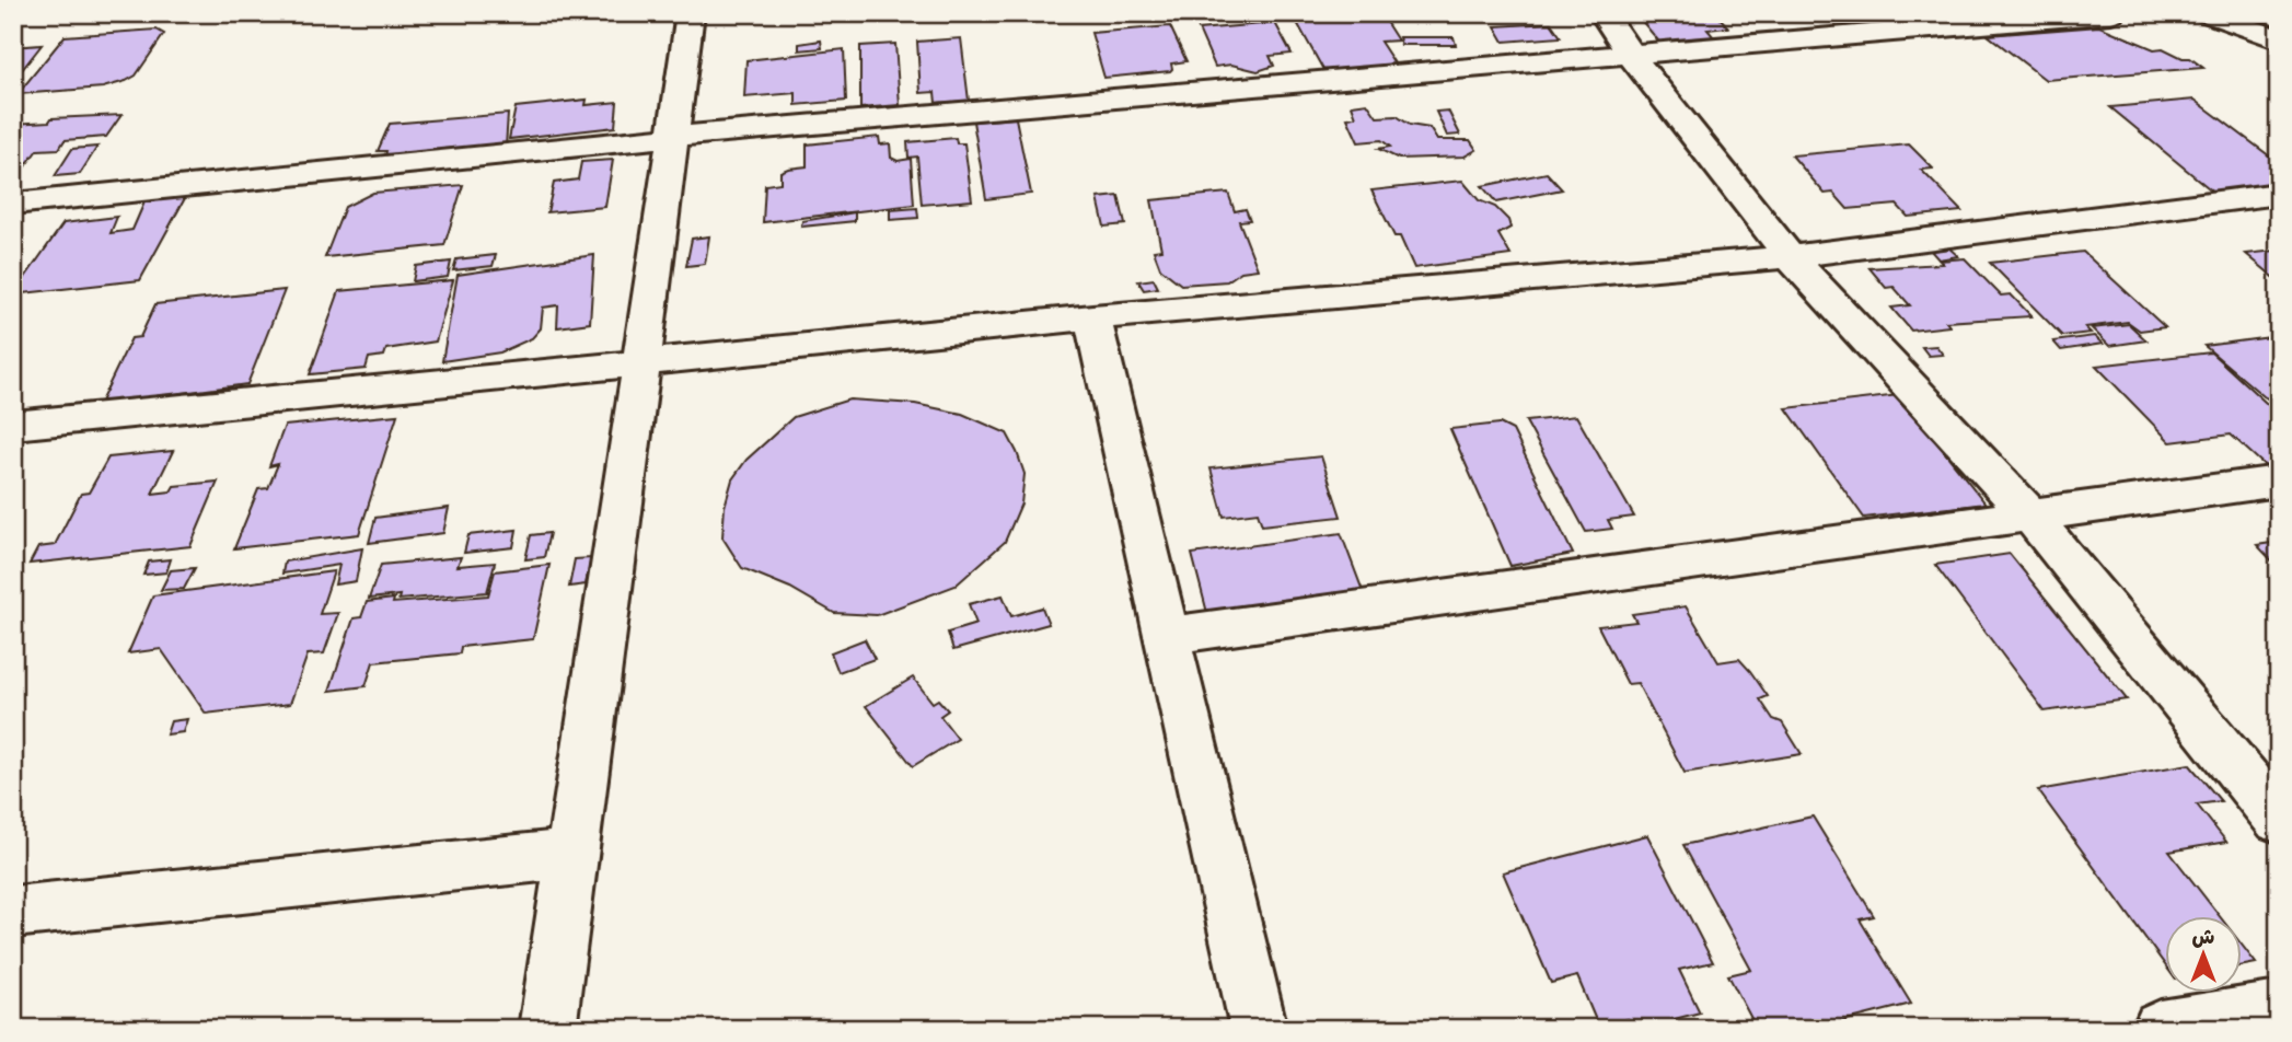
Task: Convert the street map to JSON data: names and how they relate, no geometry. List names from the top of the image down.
{
  "north": "top"
}
